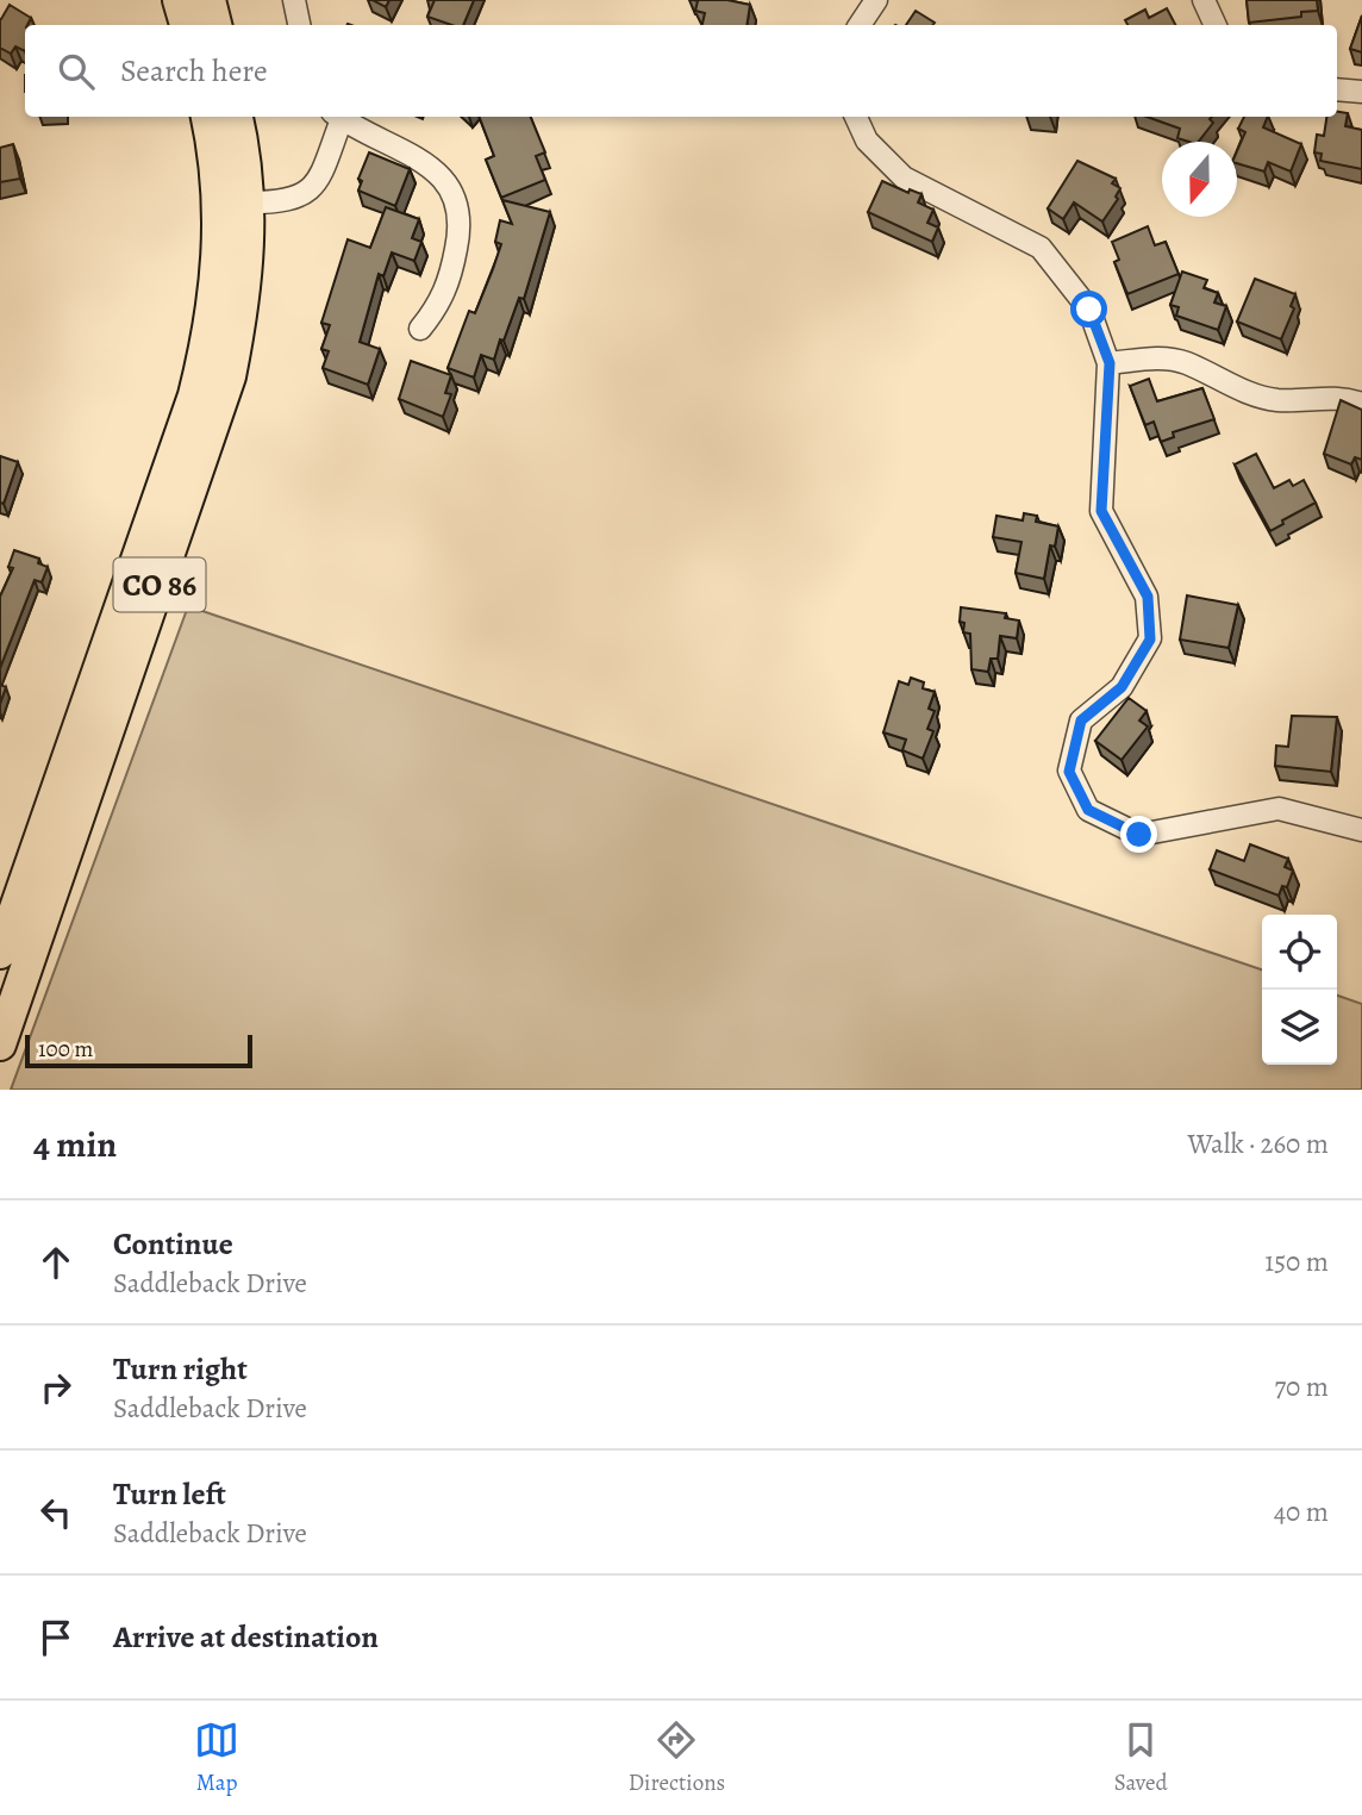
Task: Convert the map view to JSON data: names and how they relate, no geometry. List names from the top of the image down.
{
  "streets": {
    "highway": ["CO 86"]
  },
  "scale_bar": "100 m",
  "north": "bottom",
  "page": {
    "search": "Search here",
    "scale": "100 m",
    "heading": ["4 min", "Walk · 260 m"],
    "list": [
      ["Continue", "Saddleback Drive", "150 m"],
      ["Turn right", "Saddleback Drive", "70 m"],
      ["Turn left", "Saddleback Drive", "40 m"],
      "Arrive at destination"
    ],
    "nav": ["Map", "Directions", "Saved"]
  }
}
